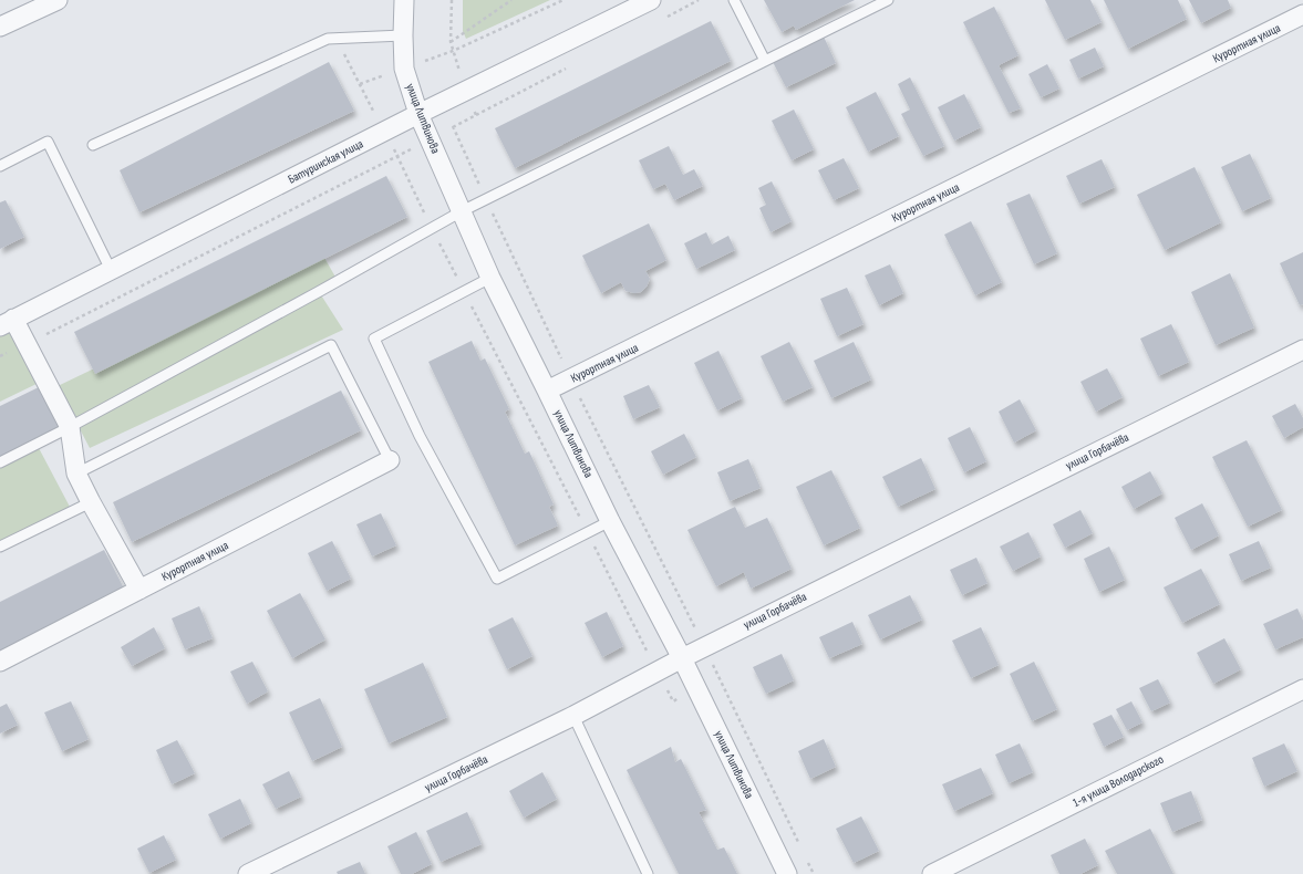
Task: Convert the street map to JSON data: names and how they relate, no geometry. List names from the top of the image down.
{
  "streets": {
    "street": [
      "Курортная улица",
      "улица Литвинова",
      "Батуринская улица",
      "улица Горбачёва",
      "1-я улица Володарского"
    ]
  },
  "crossings": [
    ["Курортная улица", "улица Литвинова"],
    ["улица Литвинова", "Батуринская улица"],
    ["улица Литвинова", "улица Горбачёва"]
  ]
}
